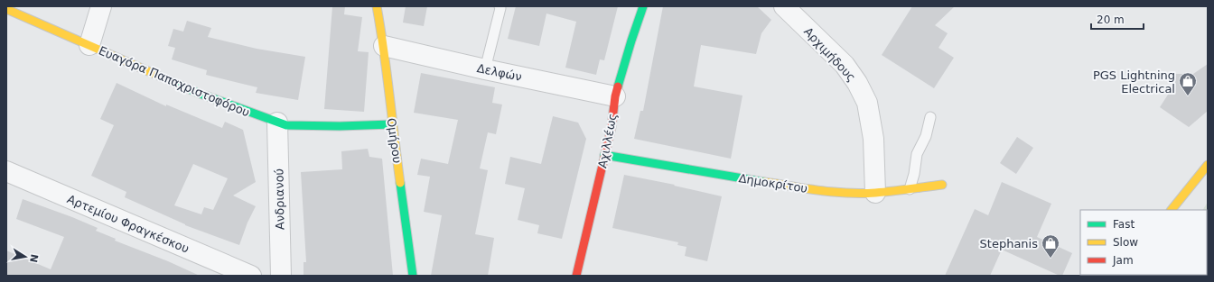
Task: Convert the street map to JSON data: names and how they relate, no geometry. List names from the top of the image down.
{
  "streets": {
    "street": [
      "Αρχιμήδους",
      "Δελφών",
      "Ευαγόρα Παπαχριστοφόρου",
      "Ομήρου",
      "Αχιλλέως",
      "Δημοκρίτου",
      "Ανδριανού",
      "Αρτεμίου Φραγκέσκου"
    ]
  },
  "crossings": [
    ["Αρχιμήδους", "Δημοκρίτου"],
    ["Δελφών", "Ομήρου"],
    ["Δελφών", "Αχιλλέως"],
    ["Ευαγόρα Παπαχριστοφόρου", "Ομήρου"],
    ["Ευαγόρα Παπαχριστοφόρου", "Ανδριανού"],
    ["Αχιλλέως", "Δημοκρίτου"]
  ],
  "places": {
    "shop": ["PGS Lightning Electrical", "Stephanis"]
  },
  "legend": ["Fast", "Slow", "Jam"],
  "scale_bar": "20 m",
  "north": "right"
}
